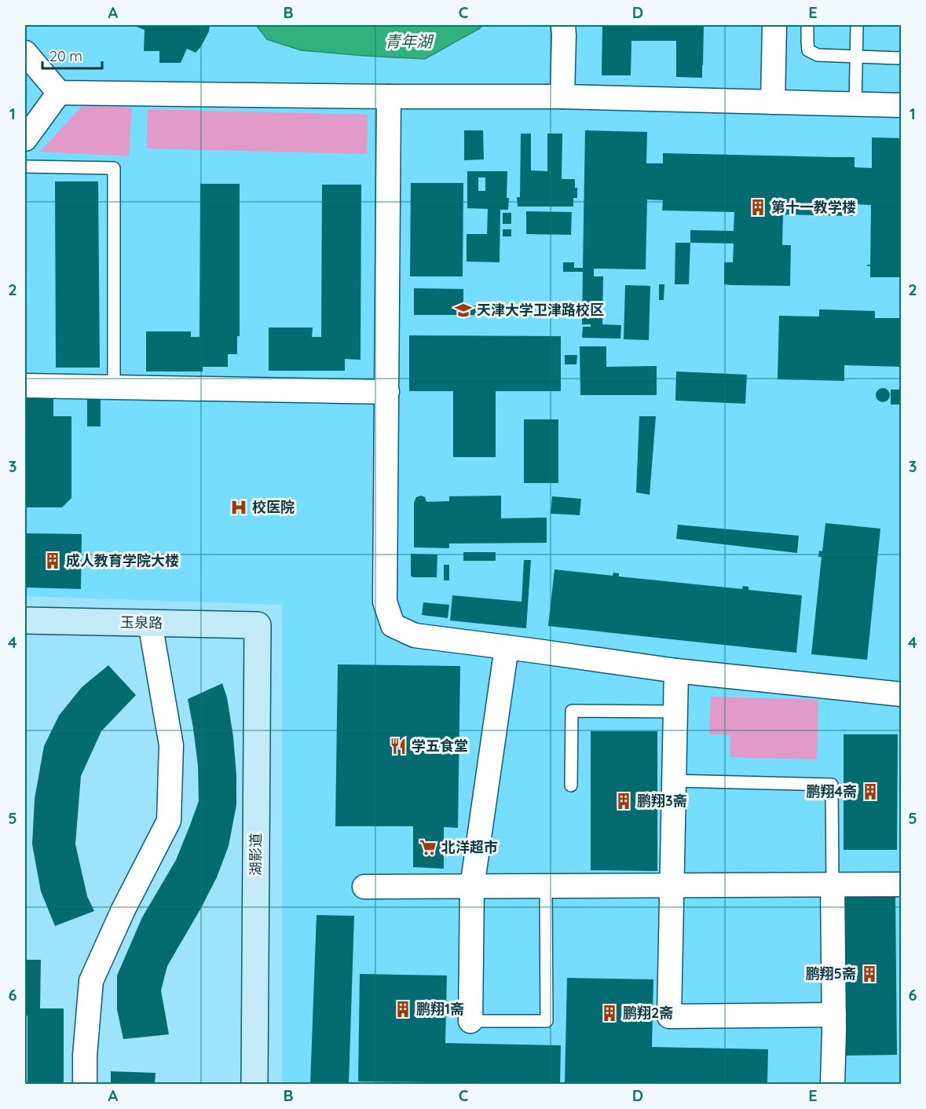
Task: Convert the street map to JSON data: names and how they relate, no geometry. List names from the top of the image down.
{
  "streets": {
    "street": ["玉泉路", "湖影道"]
  },
  "crossings": [
    ["玉泉路", "湖影道"]
  ],
  "water": ["青年湖"],
  "places": {
    "building": [
      "第十一教学楼",
      "成人教育学院大楼",
      "鹏翔4斋",
      "鹏翔3斋",
      "鹏翔5斋",
      "鹏翔1斋",
      "鹏翔2斋"
    ],
    "school or university": ["天津大学卫津路校区"],
    "hospital": ["校医院"],
    "restaurant": ["学五食堂"],
    "supermarket": ["北洋超市"]
  },
  "scale_bar": "20 m",
  "grid": {
    "columns": [
      "A",
      "B",
      "C",
      "D",
      "E"
    ],
    "rows": [
      "1",
      "2",
      "3",
      "4",
      "5",
      "6"
    ]
  }
}
